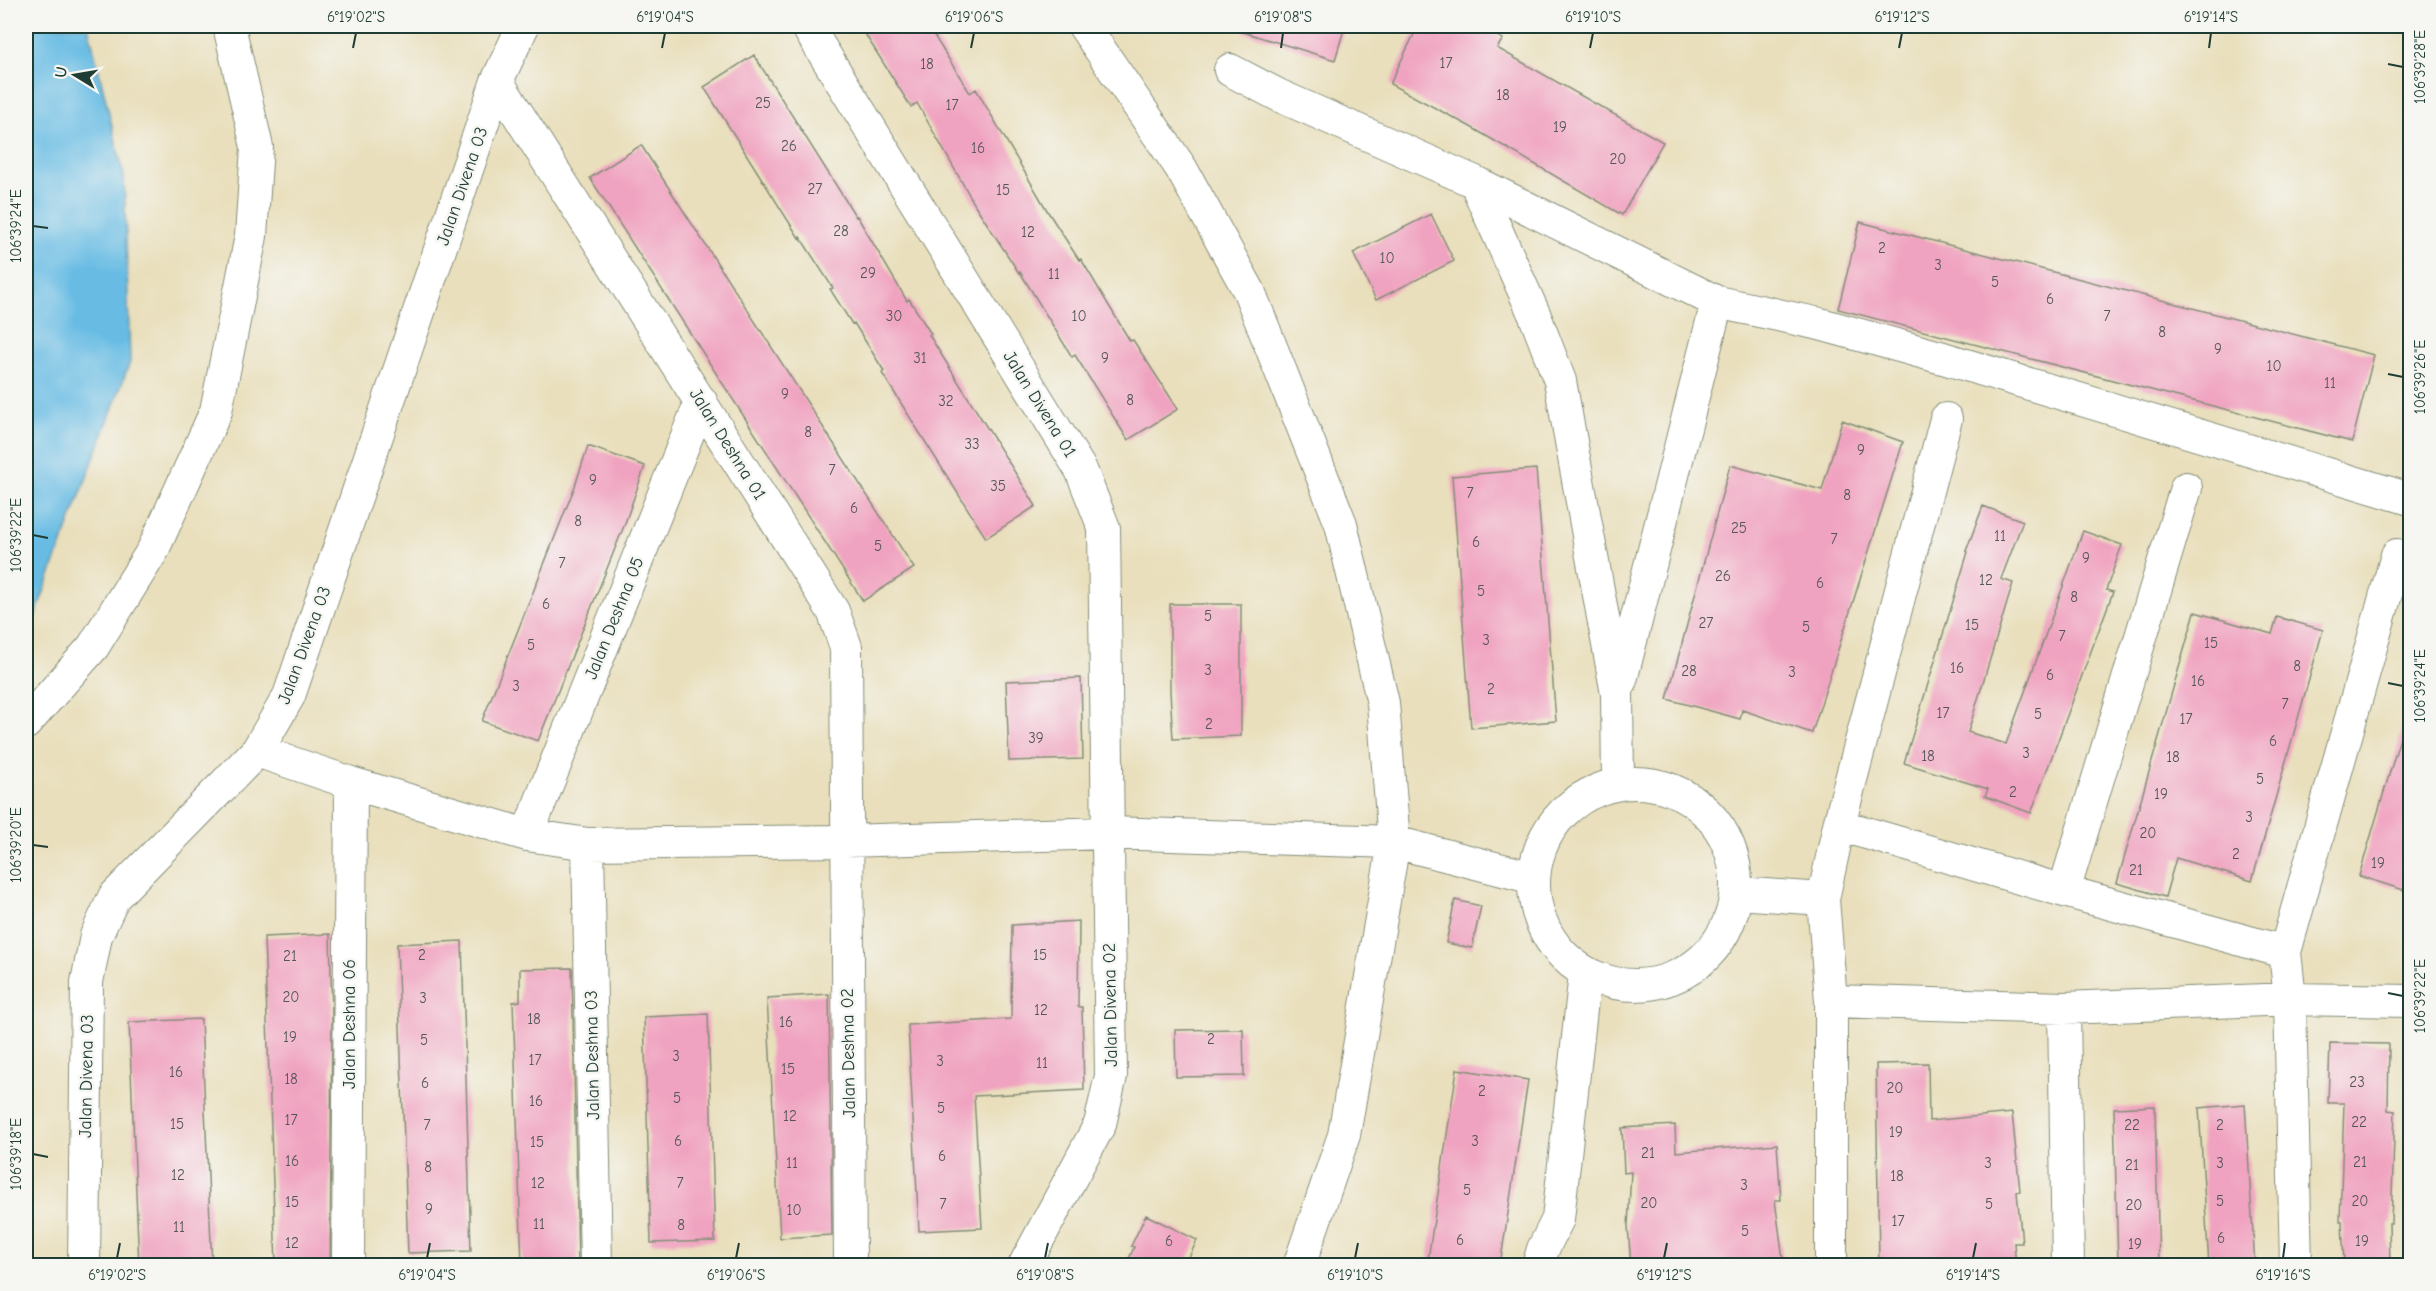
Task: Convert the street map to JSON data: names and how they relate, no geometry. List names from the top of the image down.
{
  "streets": {
    "street": [
      "Jalan Divena 03",
      "Jalan Divena 01",
      "Jalan Deshna 01",
      "Jalan Deshna 05",
      "Jalan Divena 02",
      "Jalan Deshna 06",
      "Jalan Deshna 02",
      "Jalan Deshna 03"
    ]
  },
  "crossings": [
    ["Jalan Divena 03", "Jalan Deshna 01"],
    ["Jalan Divena 01", "Jalan Divena 02"],
    ["Jalan Deshna 01", "Jalan Deshna 05"],
    ["Jalan Deshna 01", "Jalan Deshna 02"]
  ],
  "house_numbers": [
    "17",
    "18",
    "18",
    "25",
    "17",
    "19",
    "26",
    "16",
    "20",
    "27",
    "15",
    "28",
    "12",
    "2",
    "10",
    "3",
    "29",
    "11",
    "5",
    "6",
    "30",
    "10",
    "7",
    "8",
    "9",
    "31",
    "9",
    "10",
    "11",
    "9",
    "8",
    "32",
    "8",
    "33",
    "9",
    "7",
    "9",
    "35",
    "7",
    "8",
    "6",
    "8",
    "25",
    "11",
    "7",
    "6",
    "5",
    "9",
    "7",
    "26",
    "12",
    "6",
    "5",
    "8",
    "6",
    "5",
    "27",
    "15",
    "5",
    "7",
    "3",
    "15",
    "5",
    "8",
    "16",
    "3",
    "28",
    "3",
    "6",
    "16",
    "3",
    "2",
    "7",
    "17",
    "5",
    "17",
    "2",
    "39",
    "6",
    "3",
    "18",
    "18",
    "5",
    "2",
    "19",
    "3",
    "20",
    "2",
    "19",
    "21",
    "2",
    "15",
    "21",
    "20",
    "3",
    "12",
    "18",
    "16",
    "19",
    "2",
    "5",
    "3",
    "17",
    "3",
    "11",
    "15",
    "16",
    "18",
    "23",
    "6",
    "20",
    "2",
    "5",
    "16",
    "5",
    "12",
    "17",
    "22",
    "15",
    "7",
    "22",
    "2",
    "19",
    "6",
    "3",
    "15",
    "21",
    "6",
    "16",
    "21",
    "11",
    "3",
    "3",
    "21",
    "8",
    "12",
    "18",
    "12",
    "7",
    "3",
    "5",
    "5",
    "20",
    "15",
    "20",
    "7",
    "5",
    "20",
    "9",
    "10",
    "17",
    "11",
    "8",
    "11",
    "5",
    "6",
    "6",
    "6",
    "19",
    "12",
    "19"
  ],
  "north": "left",
  "coordinates": [
    "6°19'02\"S",
    "6°19'04\"S",
    "6°19'06\"S",
    "6°19'08\"S",
    "6°19'10\"S",
    "6°19'12\"S",
    "6°19'14\"S",
    "106°39'28\"E",
    "106°39'24\"E",
    "106°39'26\"E",
    "106°39'22\"E",
    "106°39'20\"E",
    "106°39'18\"E",
    "6°19'16\"S"
  ]
}
